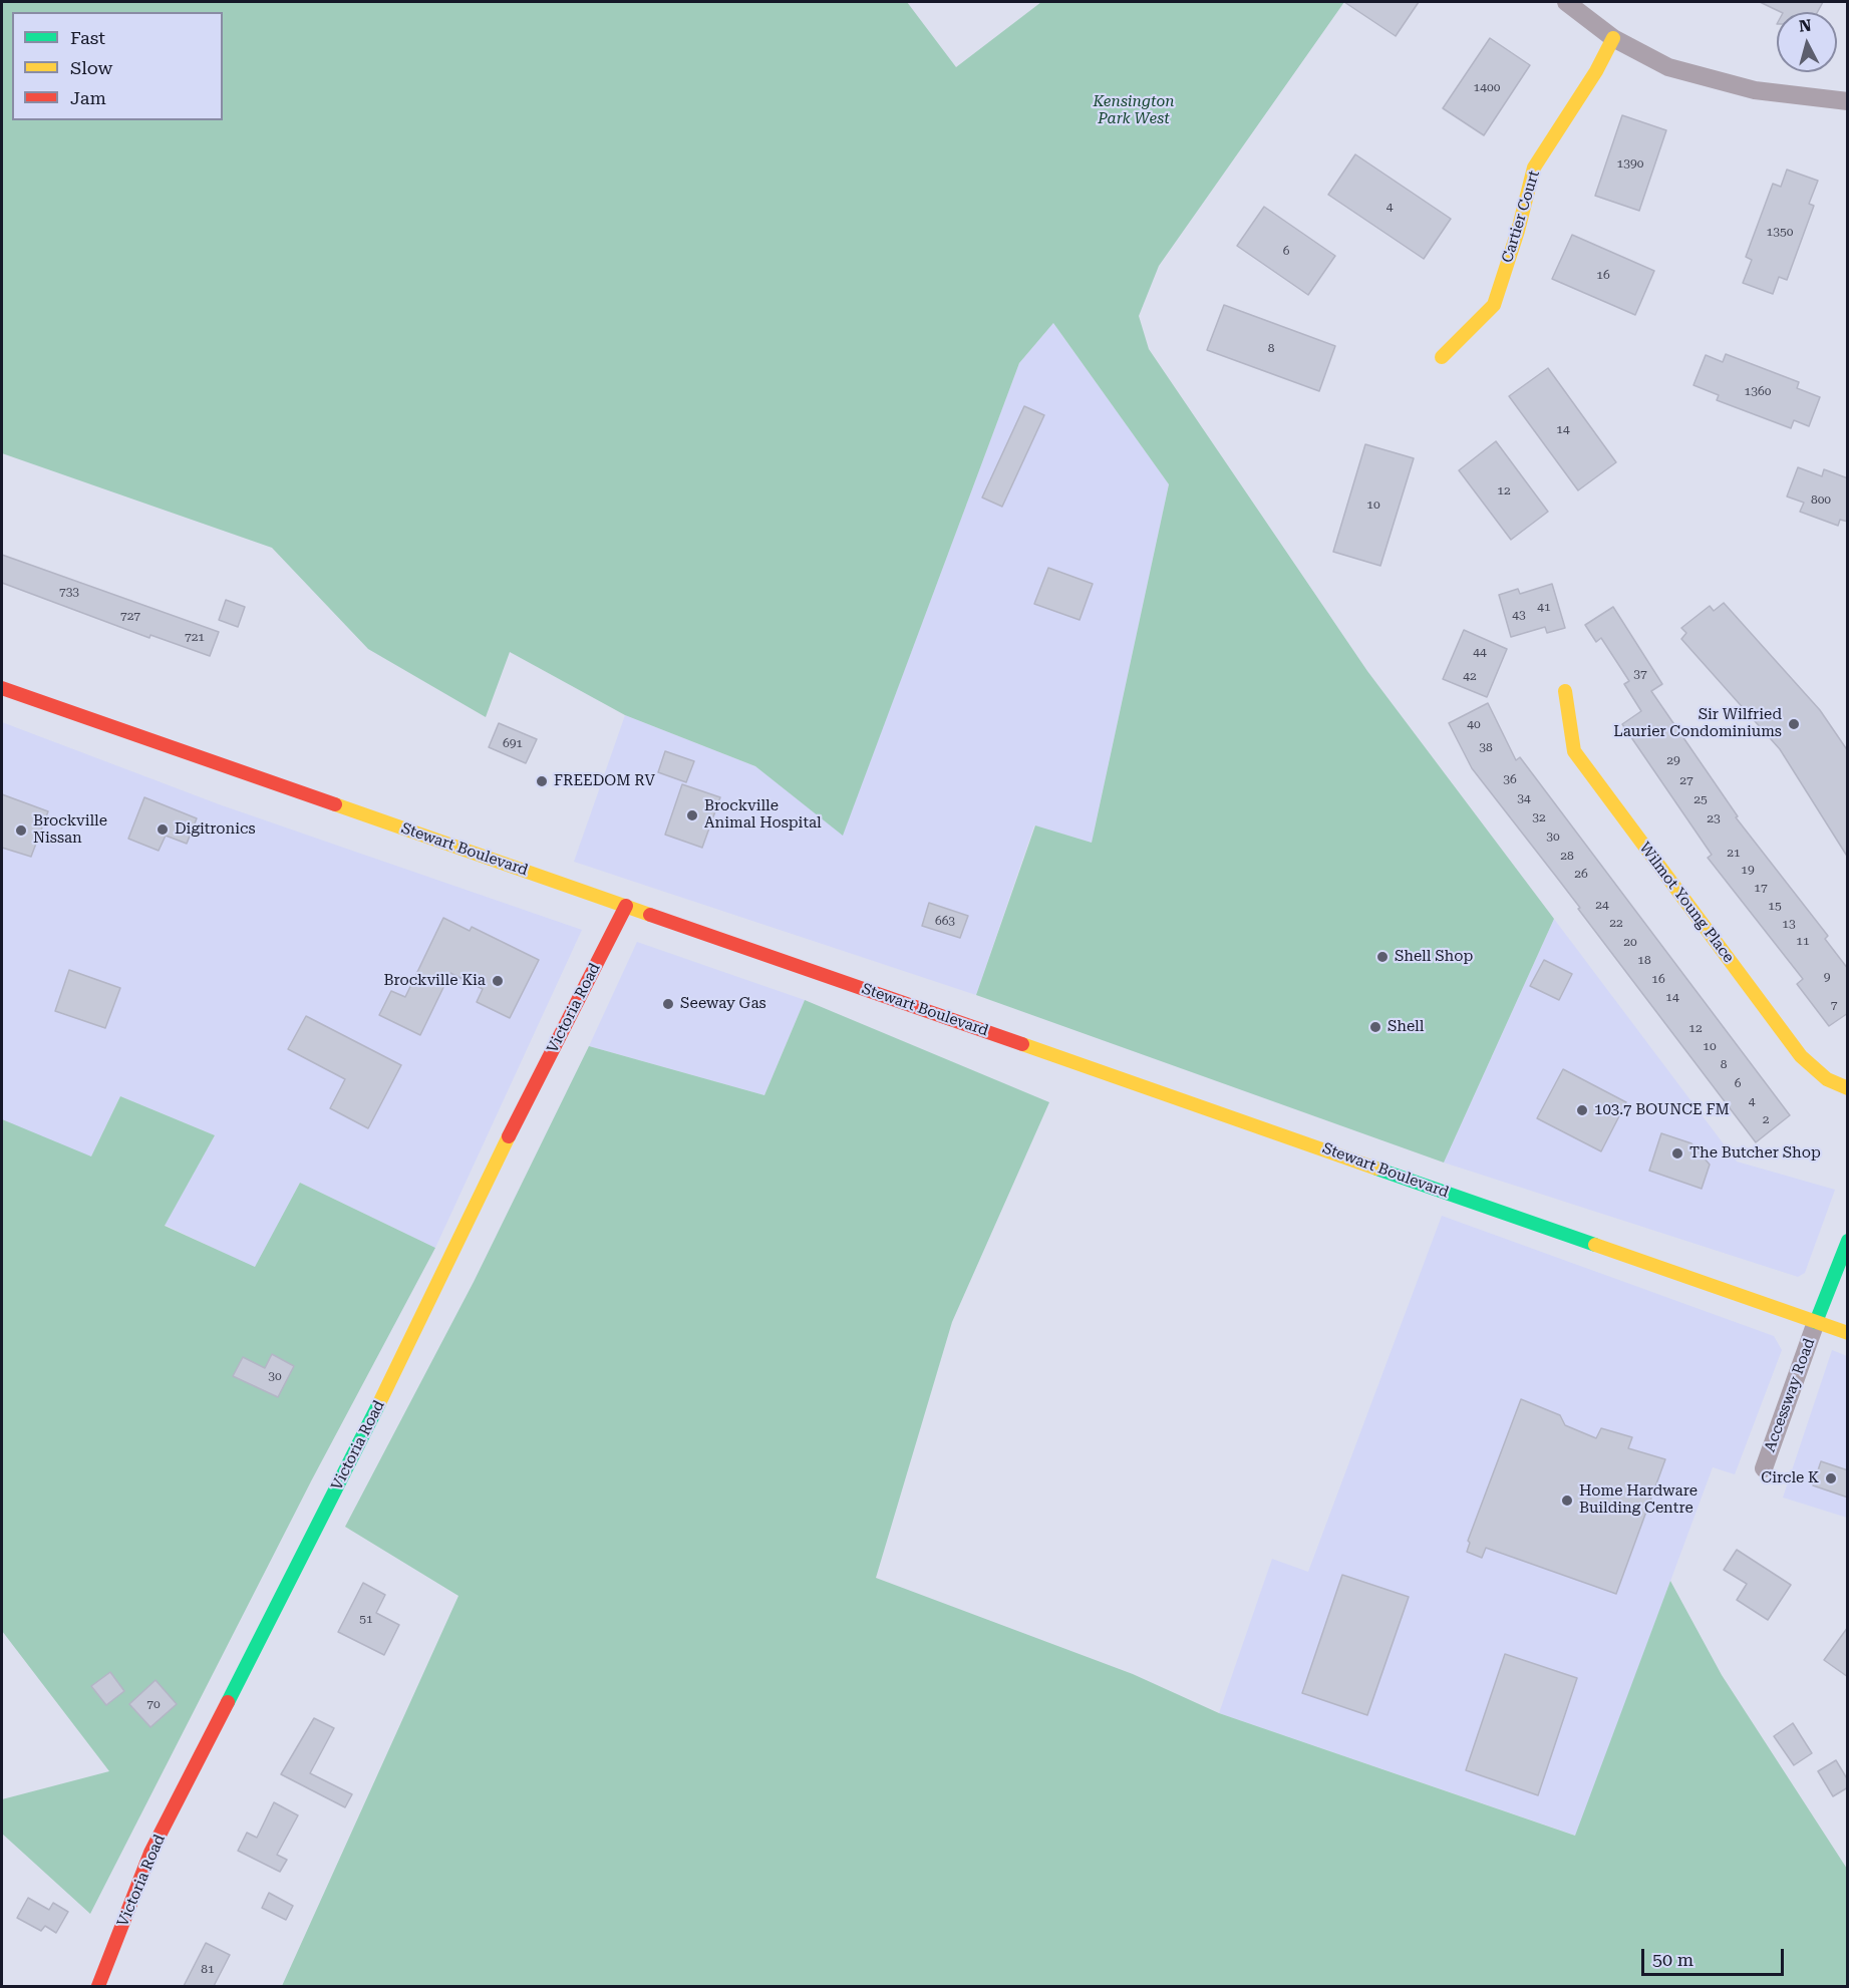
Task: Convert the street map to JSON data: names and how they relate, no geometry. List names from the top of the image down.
{
  "streets": {
    "street": [
      "Cartier Court",
      "Stewart Boulevard",
      "Wilmot Young Place",
      "Victoria Road",
      "Accessway Road"
    ]
  },
  "crossings": [
    ["Stewart Boulevard", "Victoria Road"],
    ["Stewart Boulevard", "Accessway Road"]
  ],
  "parks": ["Kensington Park West"],
  "places": [
    "Sir Wilfried Laurier Condominiums",
    "FREEDOM RV",
    "Brockville Animal Hospital",
    "Digitronics",
    "Brockville Nissan",
    "Shell Shop",
    "Brockville Kia",
    "Seeway Gas",
    "Shell",
    "103.7 BOUNCE FM",
    "The Butcher Shop",
    "Circle K",
    "Home Hardware Building Centre"
  ],
  "house_numbers": [
    "1400",
    "1390",
    "4",
    "1350",
    "6",
    "16",
    "8",
    "1360",
    "14",
    "12",
    "800",
    "10",
    "733",
    "41",
    "43",
    "727",
    "721",
    "44",
    "37",
    "42",
    "40",
    "691",
    "38",
    "29",
    "36",
    "27",
    "34",
    "25",
    "32",
    "23",
    "30",
    "21",
    "28",
    "19",
    "26",
    "17",
    "24",
    "15",
    "663",
    "22",
    "13",
    "11",
    "20",
    "18",
    "9",
    "16",
    "14",
    "7",
    "12",
    "10",
    "8",
    "6",
    "4",
    "2",
    "30",
    "51",
    "70",
    "81"
  ],
  "legend": ["Fast", "Slow", "Jam"],
  "scale_bar": "50 m",
  "north": "top"
}
